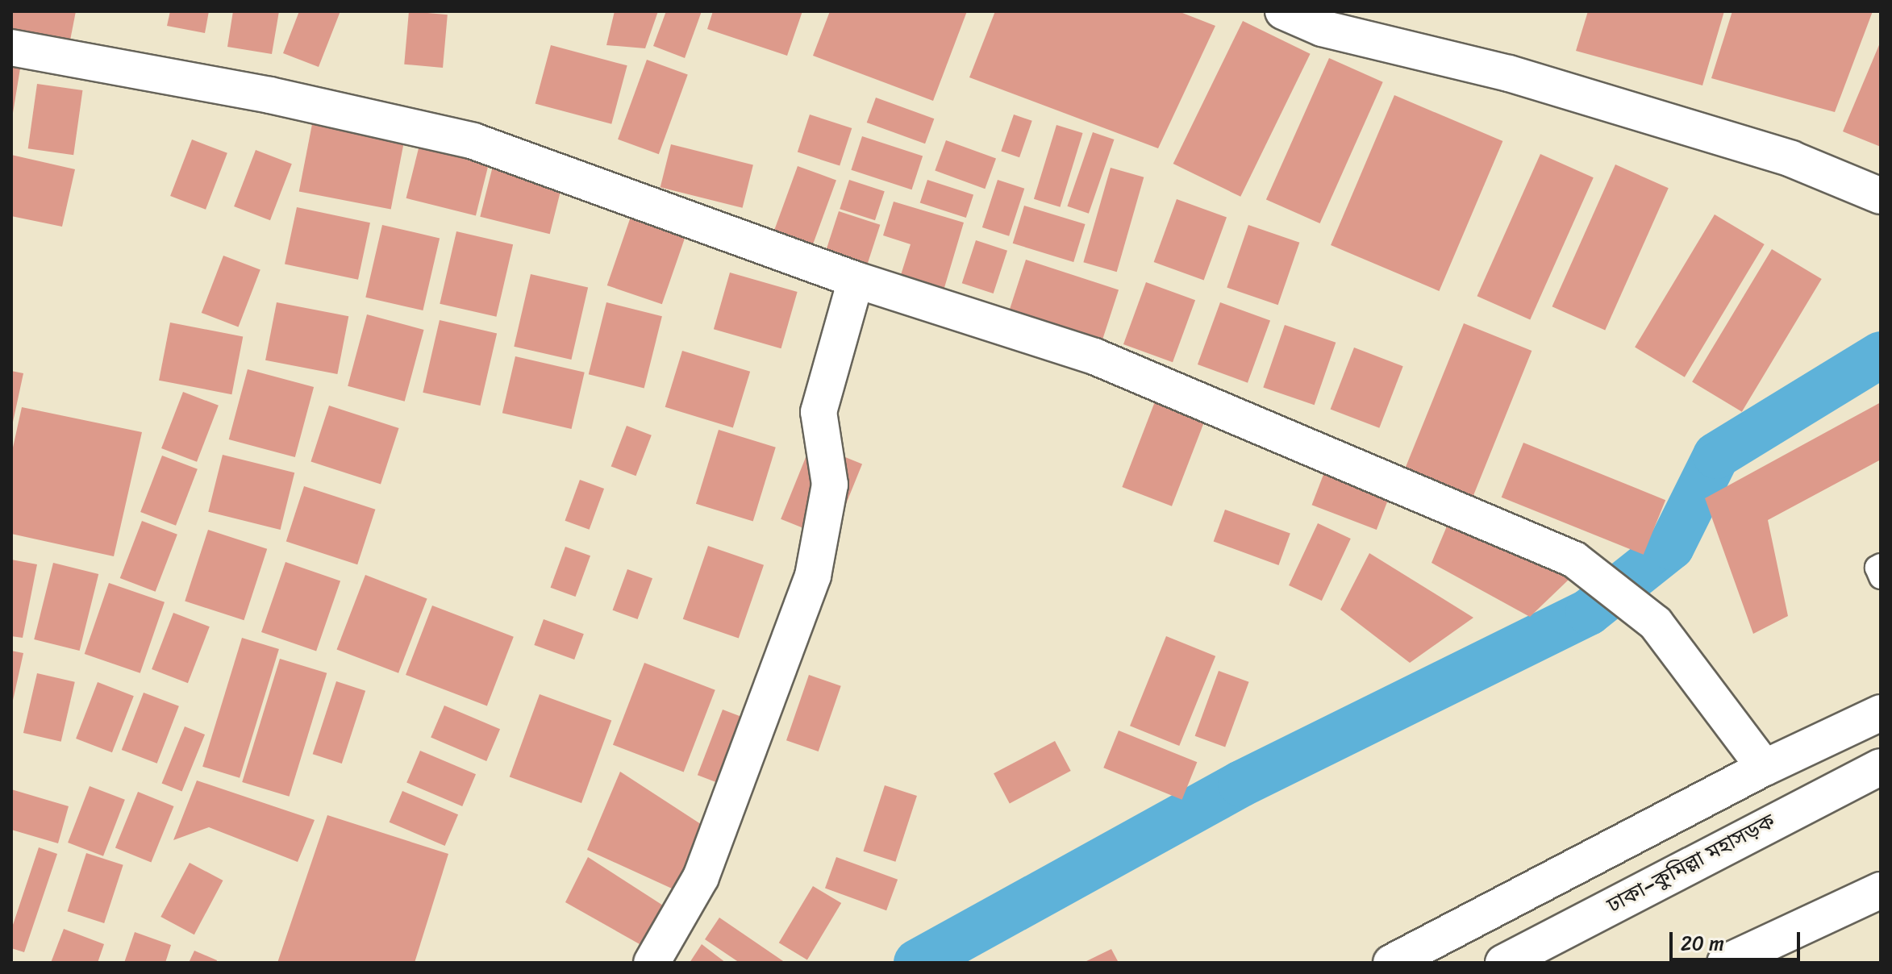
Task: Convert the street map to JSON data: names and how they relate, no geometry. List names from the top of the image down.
{
  "streets": {
    "main road": ["ঢাকা–কুমিল্লা মহাসড়ক"]
  },
  "scale_bar": "20 m"
}
